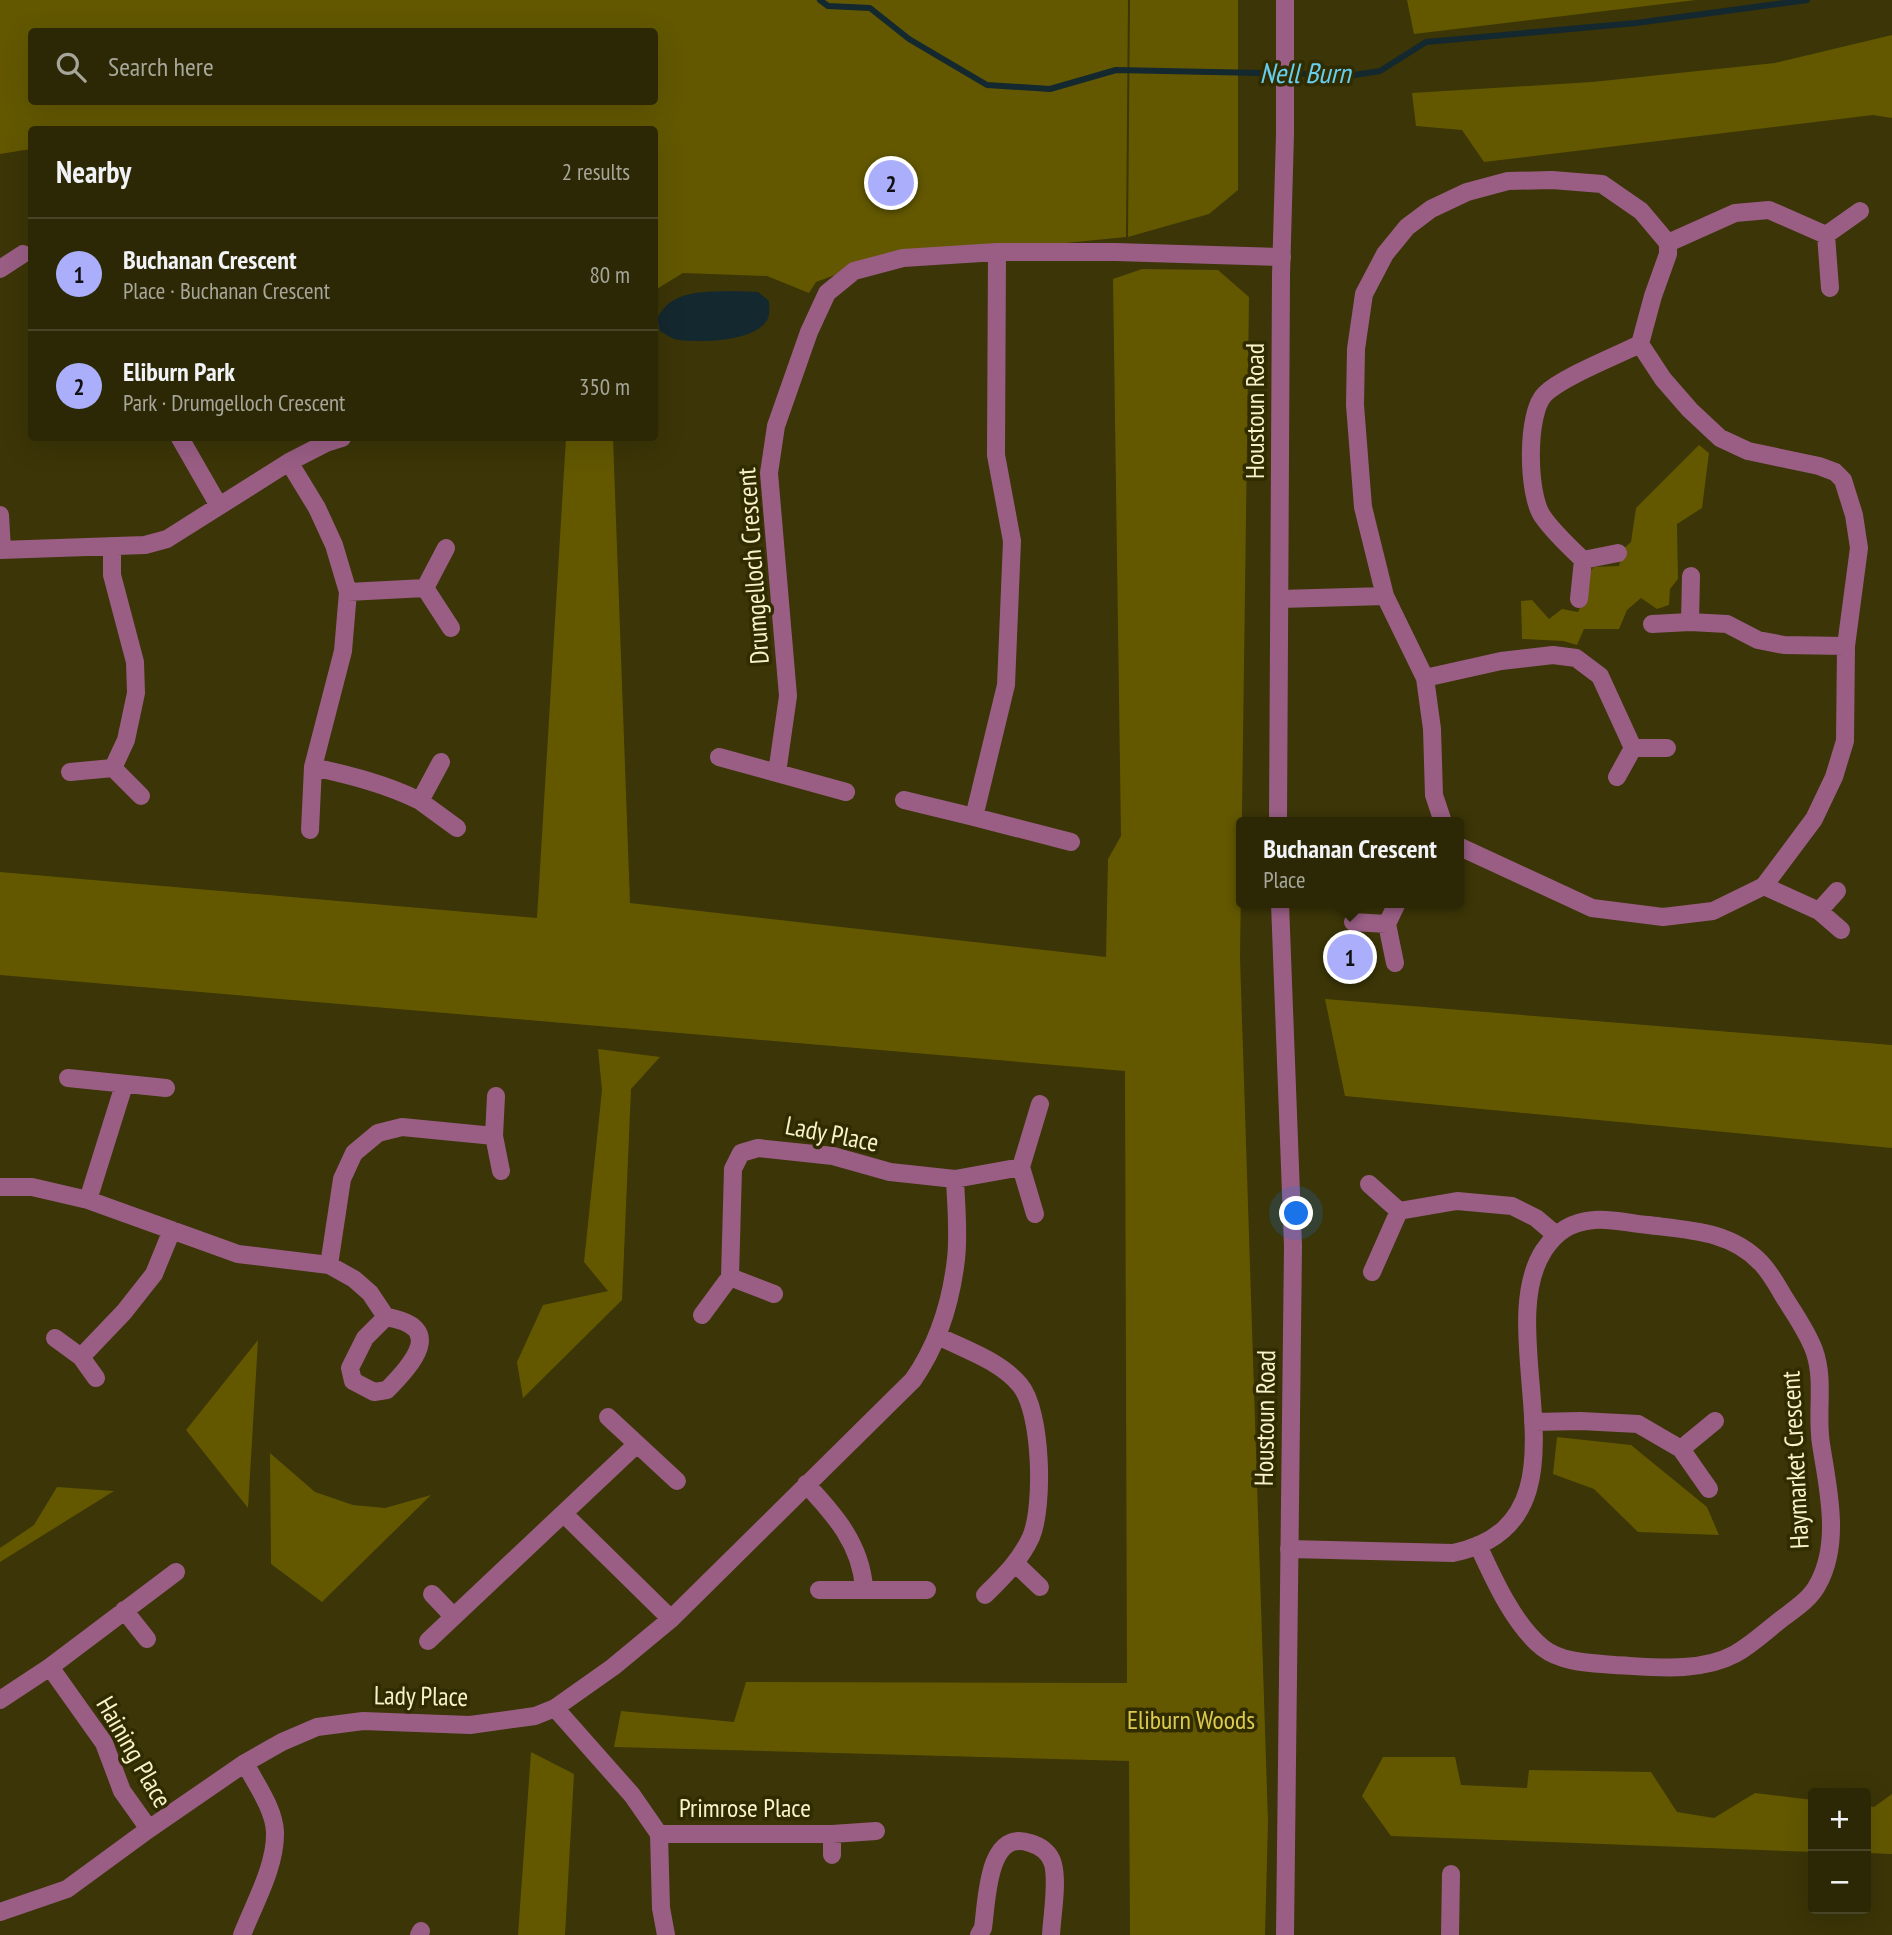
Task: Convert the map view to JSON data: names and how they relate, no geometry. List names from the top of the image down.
{
  "streets": {
    "street": [
      "Houstoun Road",
      "Drumgelloch Crescent",
      "Lady Place",
      "Haymarket Crescent",
      "Haining Place",
      "Primrose Place"
    ]
  },
  "crossings": [
    ["Houstoun Road", "Drumgelloch Crescent"],
    ["Lady Place", "Haining Place"],
    ["Lady Place", "Primrose Place"]
  ],
  "water": ["Nell Burn"],
  "parks": ["Eliburn Woods"],
  "page": {
    "search": "Search here",
    "heading": ["Nearby", "2 results"],
    "pins": ["2", "1"],
    "list": [
      {
        "mark": "1",
        "name": "Buchanan Crescent",
        "note": "Place · Buchanan Crescent",
        "value": "80 m"
      },
      {
        "mark": "2",
        "name": "Eliburn Park",
        "note": "Park · Drumgelloch Crescent",
        "value": "350 m"
      }
    ],
    "popup": ["Buchanan Crescent", "Place"],
    "map_buttons": ["+", "−"]
  }
}
